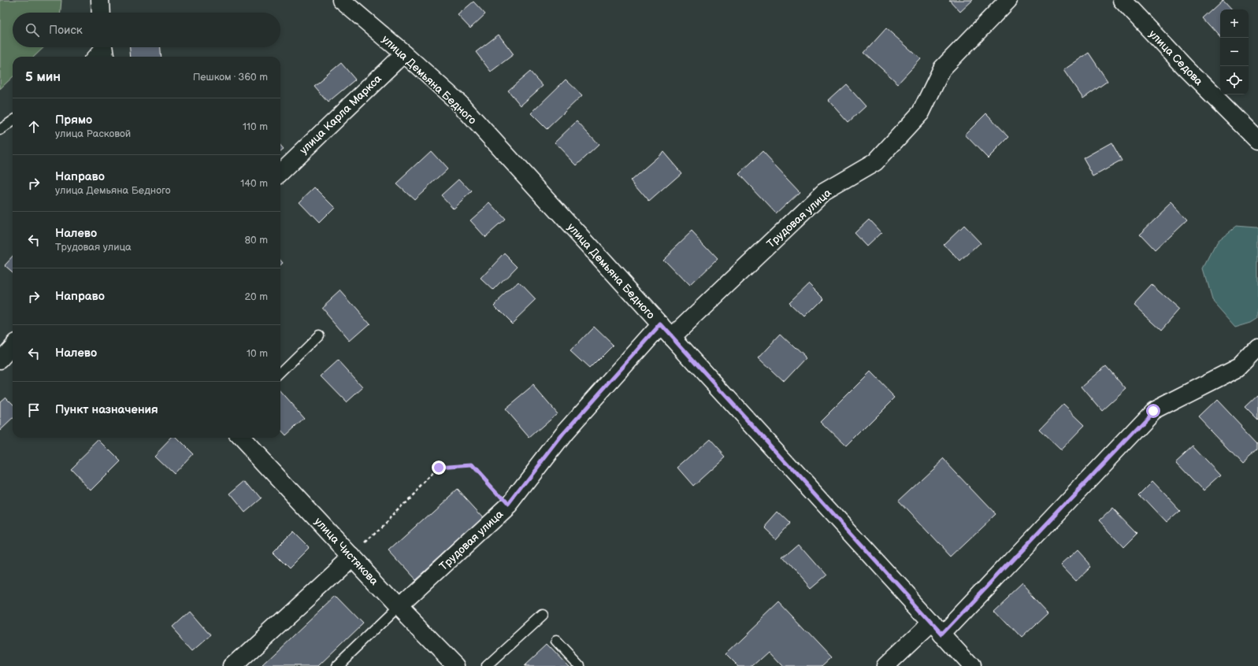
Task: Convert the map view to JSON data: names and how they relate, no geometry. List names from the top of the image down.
{
  "streets": {
    "street": [
      "улица Седова",
      "улица Демьяна Бедного",
      "улица Карла Маркса",
      "Трудовая улица",
      "улица Чистякова"
    ]
  },
  "crossings": [
    ["улица Демьяна Бедного", "улица Карла Маркса"],
    ["улица Демьяна Бедного", "Трудовая улица"],
    ["Трудовая улица", "улица Чистякова"]
  ],
  "page": {
    "map_buttons": ["+", "−"],
    "search": "Поиск",
    "heading": ["5 мин", "Пешком · 360 m"],
    "list": [
      ["Прямо", "улица Расковой", "110 m"],
      ["Направо", "улица Демьяна Бедного", "140 m"],
      ["Налево", "Трудовая улица", "80 m"],
      ["Направо", "20 m"],
      ["Налево", "10 m"],
      "Пункт назначения"
    ]
  }
}
